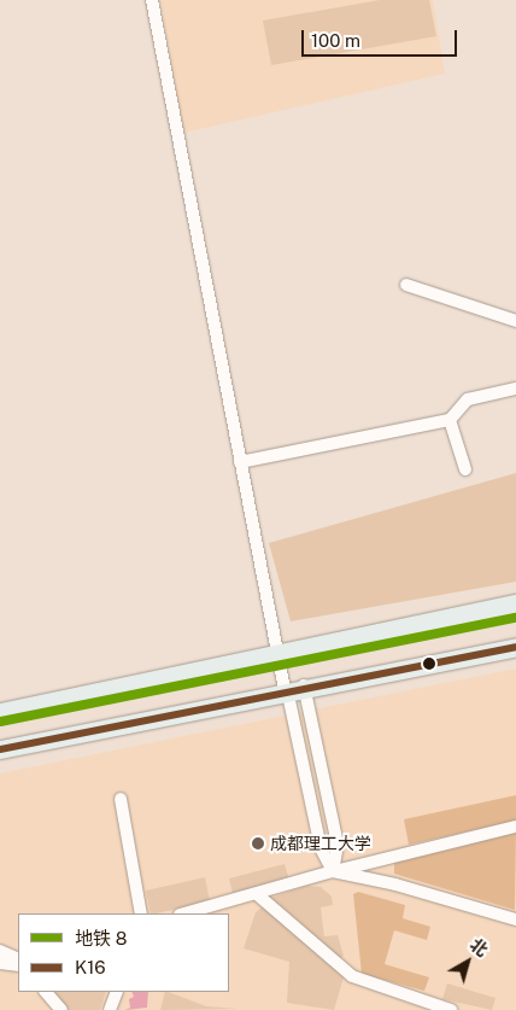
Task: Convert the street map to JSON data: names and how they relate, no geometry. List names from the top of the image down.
{
  "places": ["成都理工大学"],
  "lines": ["metro line 8", "transit line K16"],
  "legend": ["地铁 8", "K16"],
  "scale_bar": "100 m",
  "north": "top right"
}
